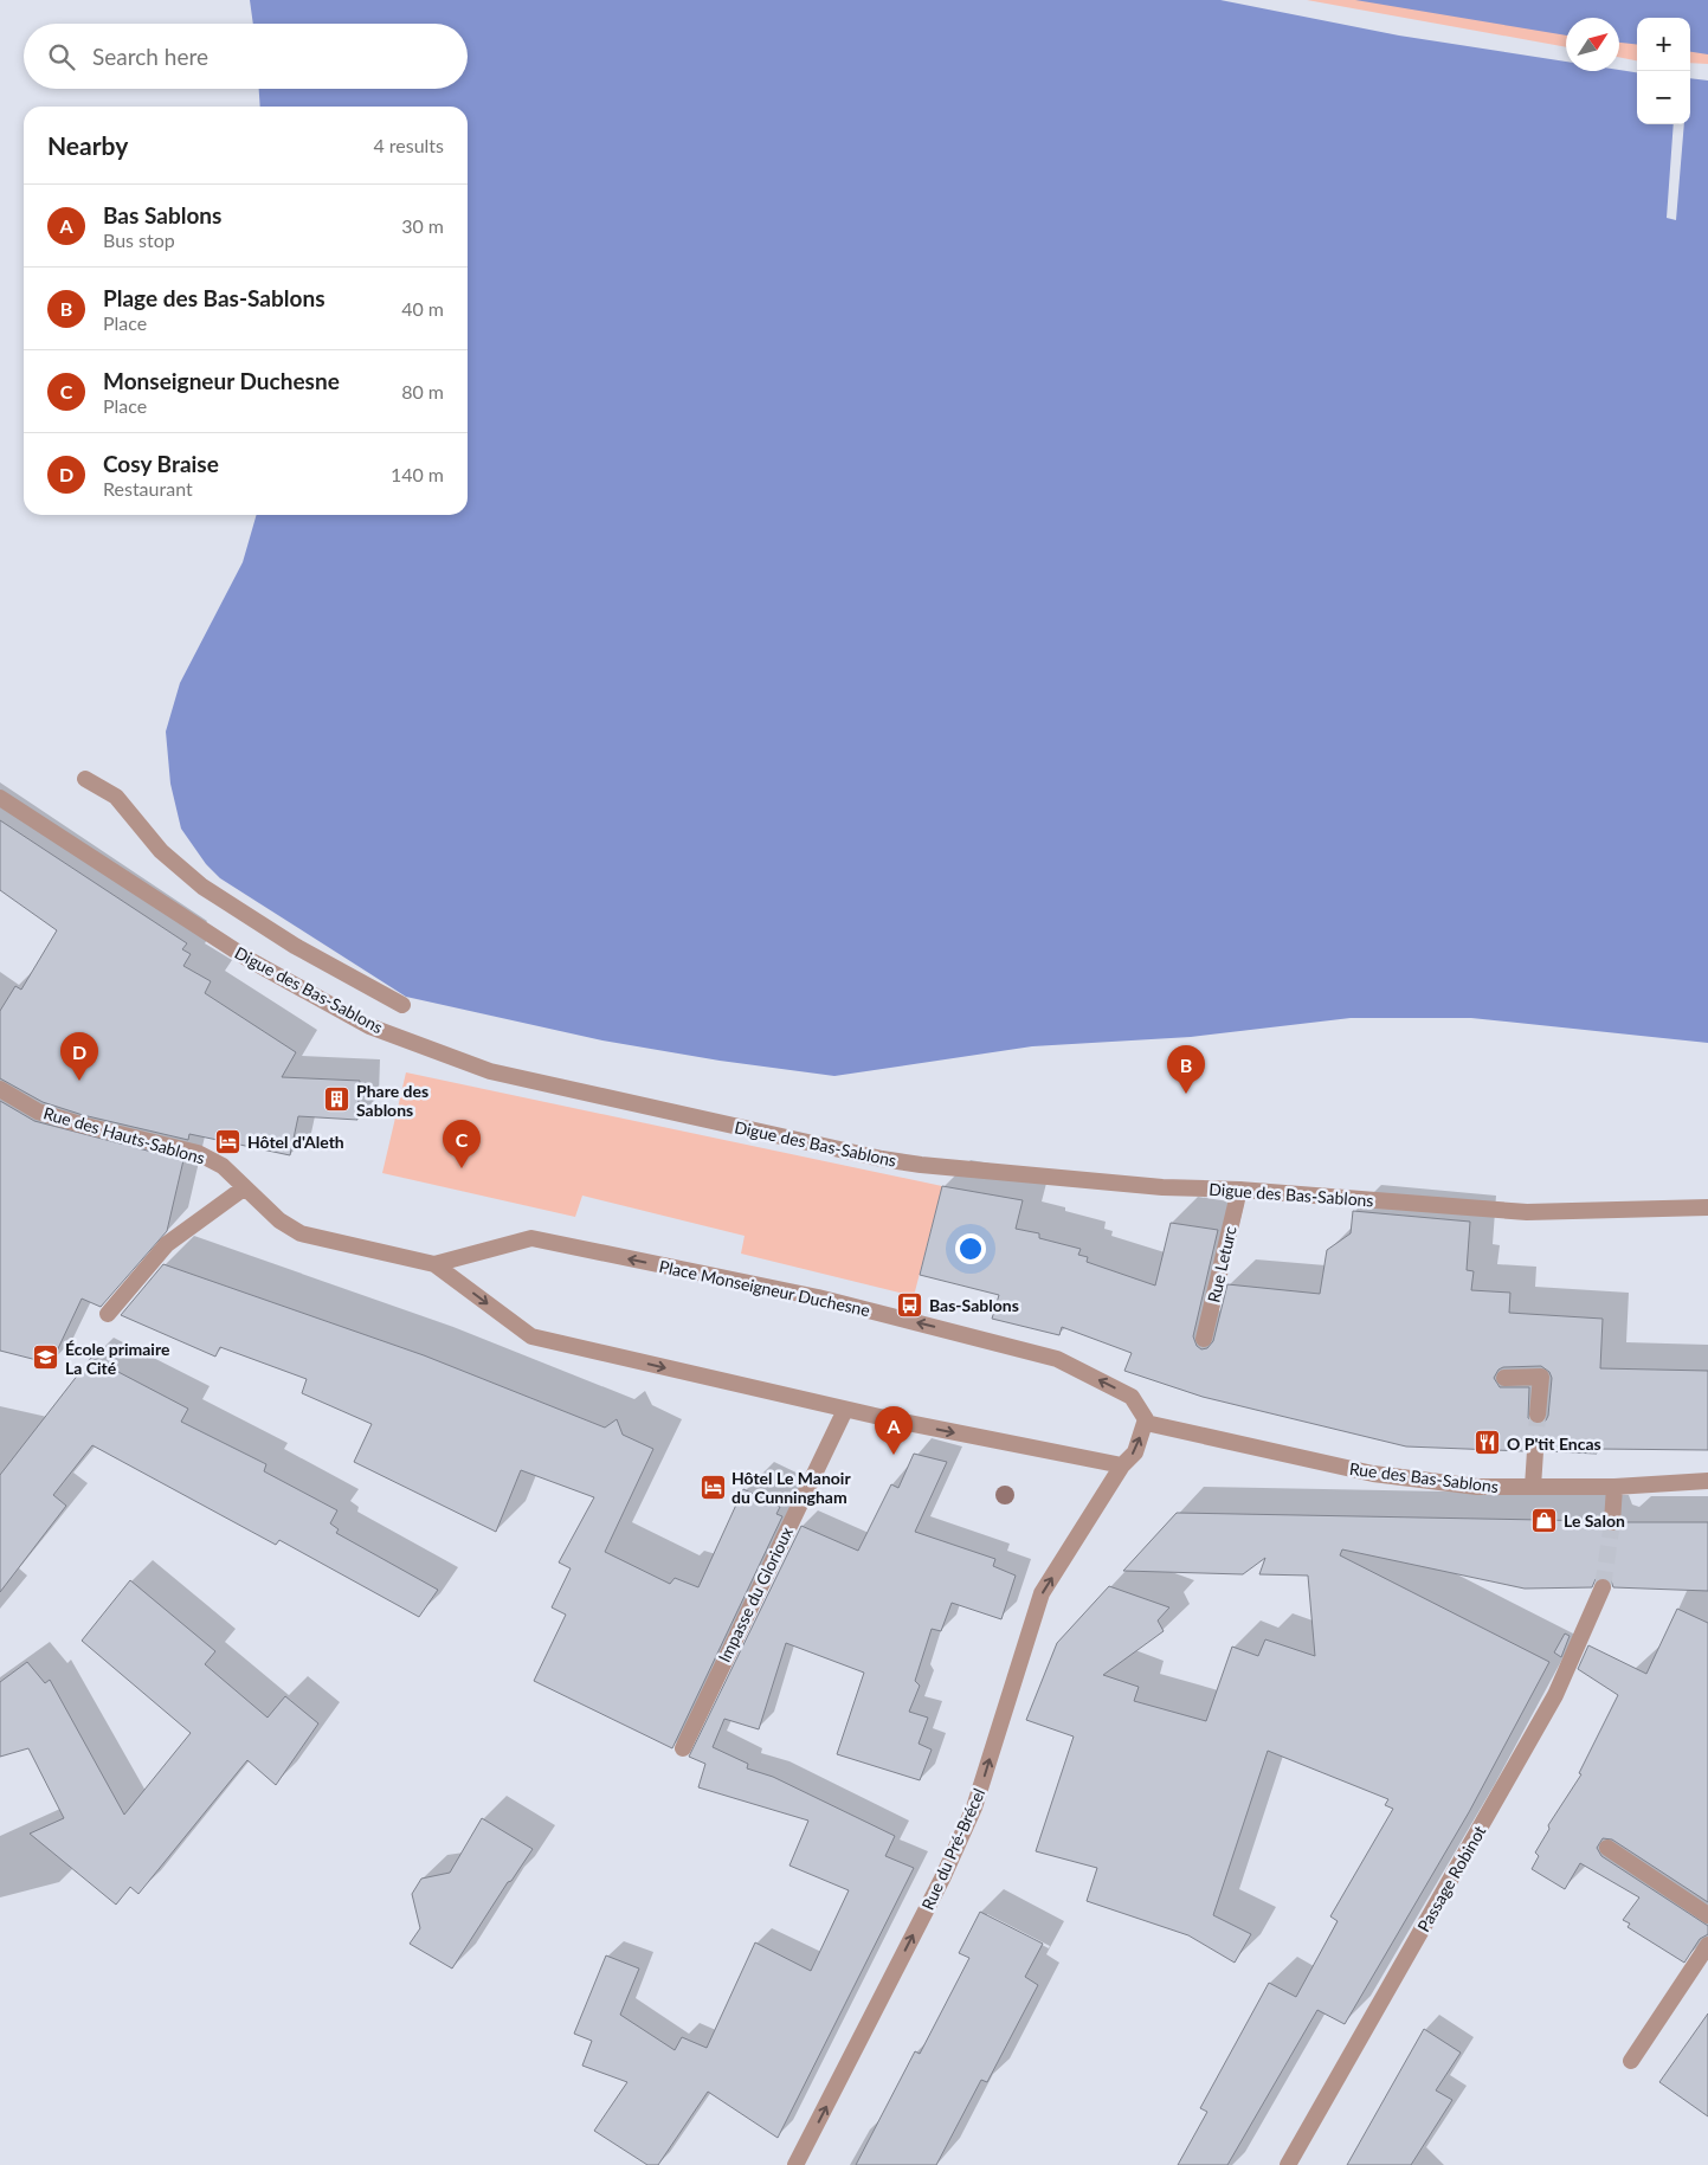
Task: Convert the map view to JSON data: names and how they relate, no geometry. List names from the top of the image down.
{
  "streets": {
    "street": [
      "Digue des Bas-Sablons",
      "Rue des Hauts-Sablons",
      "Rue Leturc",
      "Place Monseigneur Duchesne",
      "Rue des Bas-Sablons",
      "Impasse du Glorioux",
      "Rue du Pré-Brécel",
      "Passage Robinot"
    ]
  },
  "crossings": [
    ["Digue des Bas-Sablons", "Rue Leturc"],
    ["Rue des Hauts-Sablons", "Place Monseigneur Duchesne"],
    ["Place Monseigneur Duchesne", "Rue des Bas-Sablons"],
    ["Place Monseigneur Duchesne", "Impasse du Glorioux"],
    ["Place Monseigneur Duchesne", "Rue du Pré-Brécel"]
  ],
  "one_way": ["Rue du Pré-Brécel"],
  "places": {
    "building": ["Phare des Sablons"],
    "hotel": ["Hôtel d'Aleth", "Hôtel Le Manoir du Cunningham"],
    "bus stop": ["Bas-Sablons"],
    "school or university": ["École primaire La Cité"],
    "restaurant": ["O P'tit Encas"],
    "shop": ["Le Salon"]
  },
  "north": "top right",
  "page": {
    "map_buttons": ["+", "−"],
    "search": "Search here",
    "heading": ["Nearby", "4 results"],
    "list": [
      {
        "mark": "A",
        "name": "Bas Sablons",
        "note": "Bus stop",
        "value": "30 m"
      },
      {
        "mark": "B",
        "name": "Plage des Bas-Sablons",
        "note": "Place",
        "value": "40 m"
      },
      {
        "mark": "C",
        "name": "Monseigneur Duchesne",
        "note": "Place",
        "value": "80 m"
      },
      {
        "mark": "D",
        "name": "Cosy Braise",
        "note": "Restaurant",
        "value": "140 m"
      }
    ],
    "pins": [
      "D",
      "B",
      "C",
      "A"
    ]
  }
}
